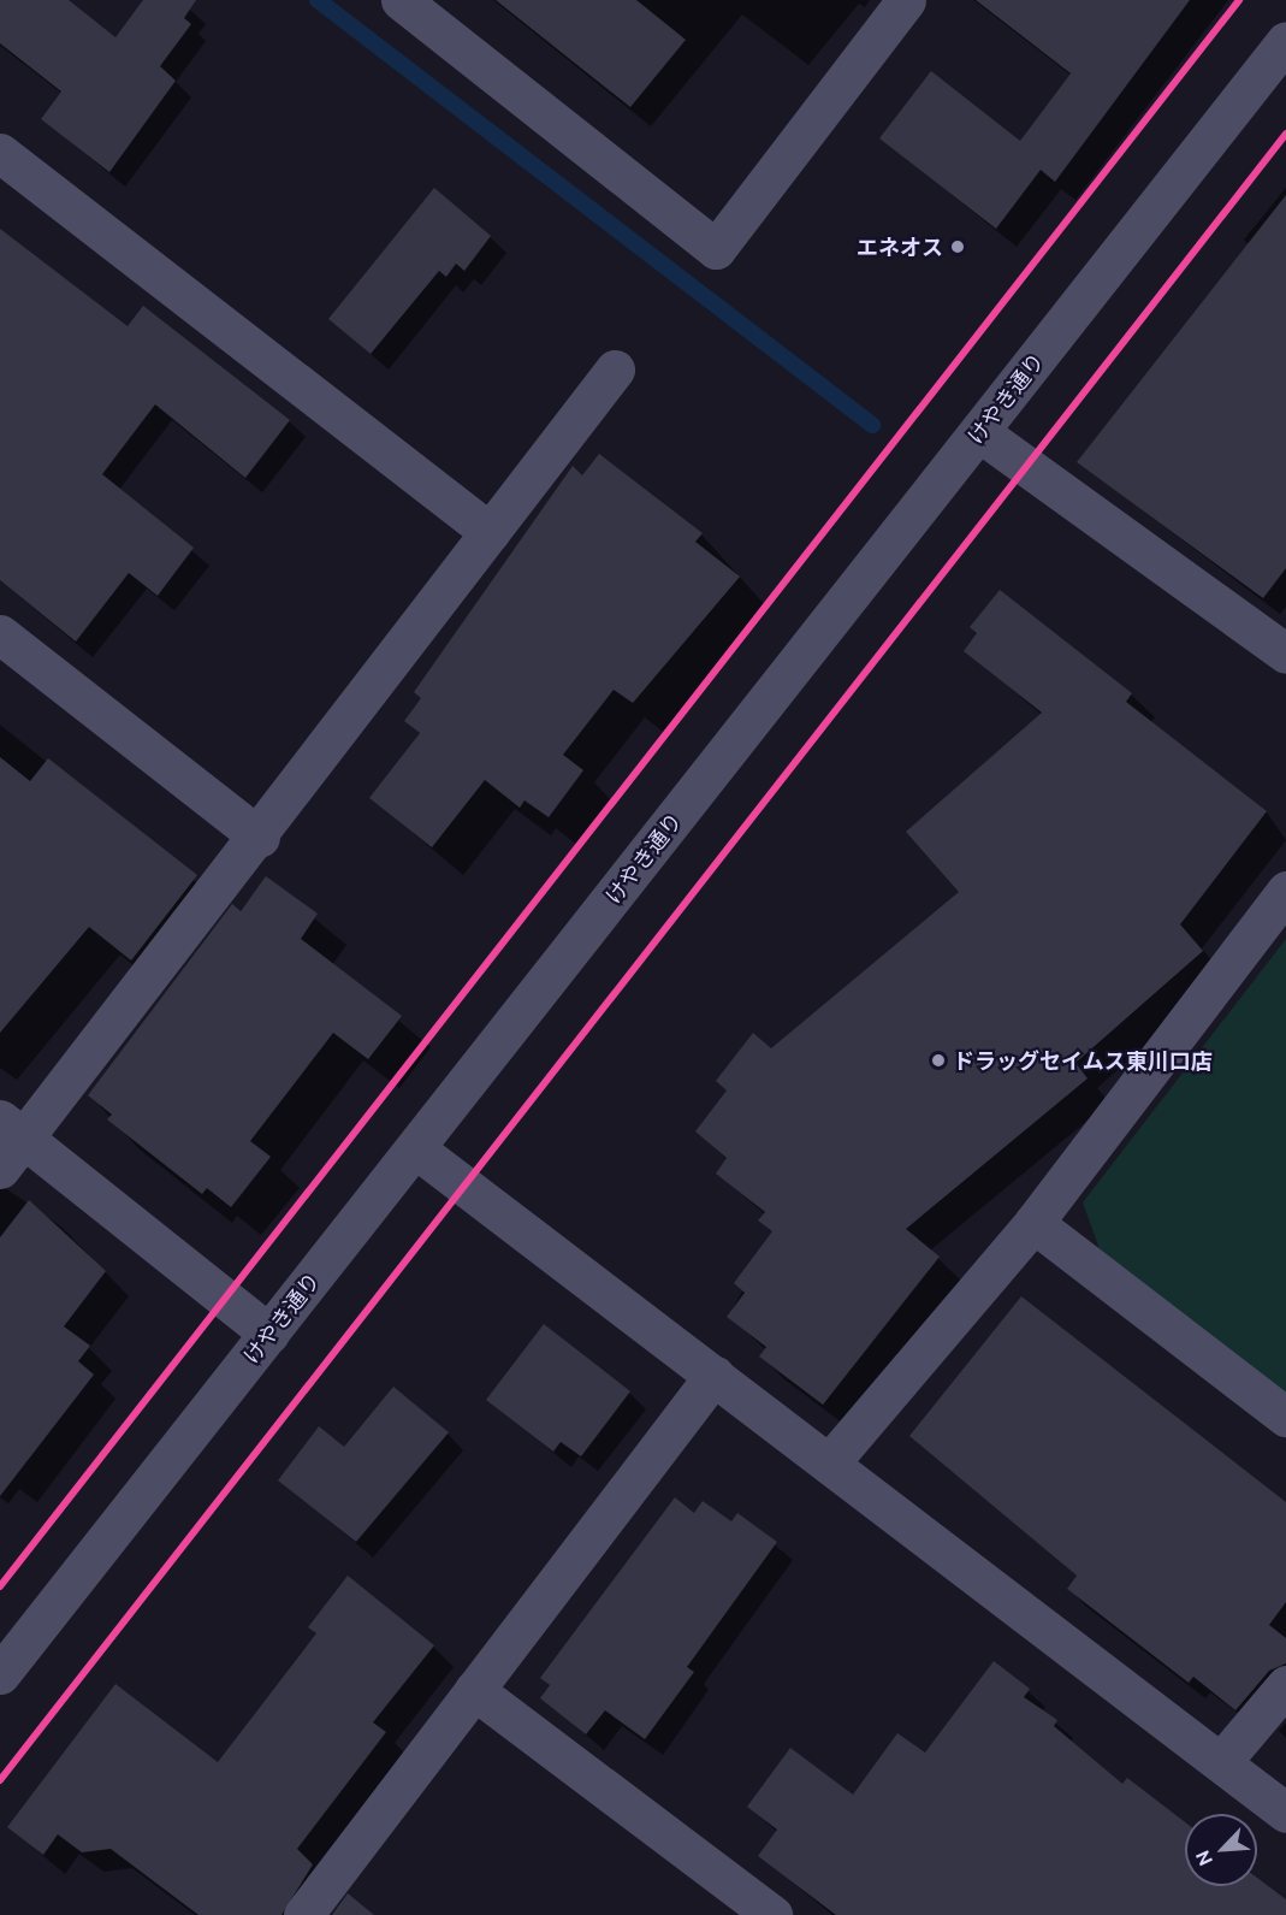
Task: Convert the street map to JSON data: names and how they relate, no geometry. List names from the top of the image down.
{
  "streets": {
    "street": ["けやき通り"]
  },
  "places": ["エネオス", "ドラッグセイムス東川口店"],
  "north": "bottom left"
}
